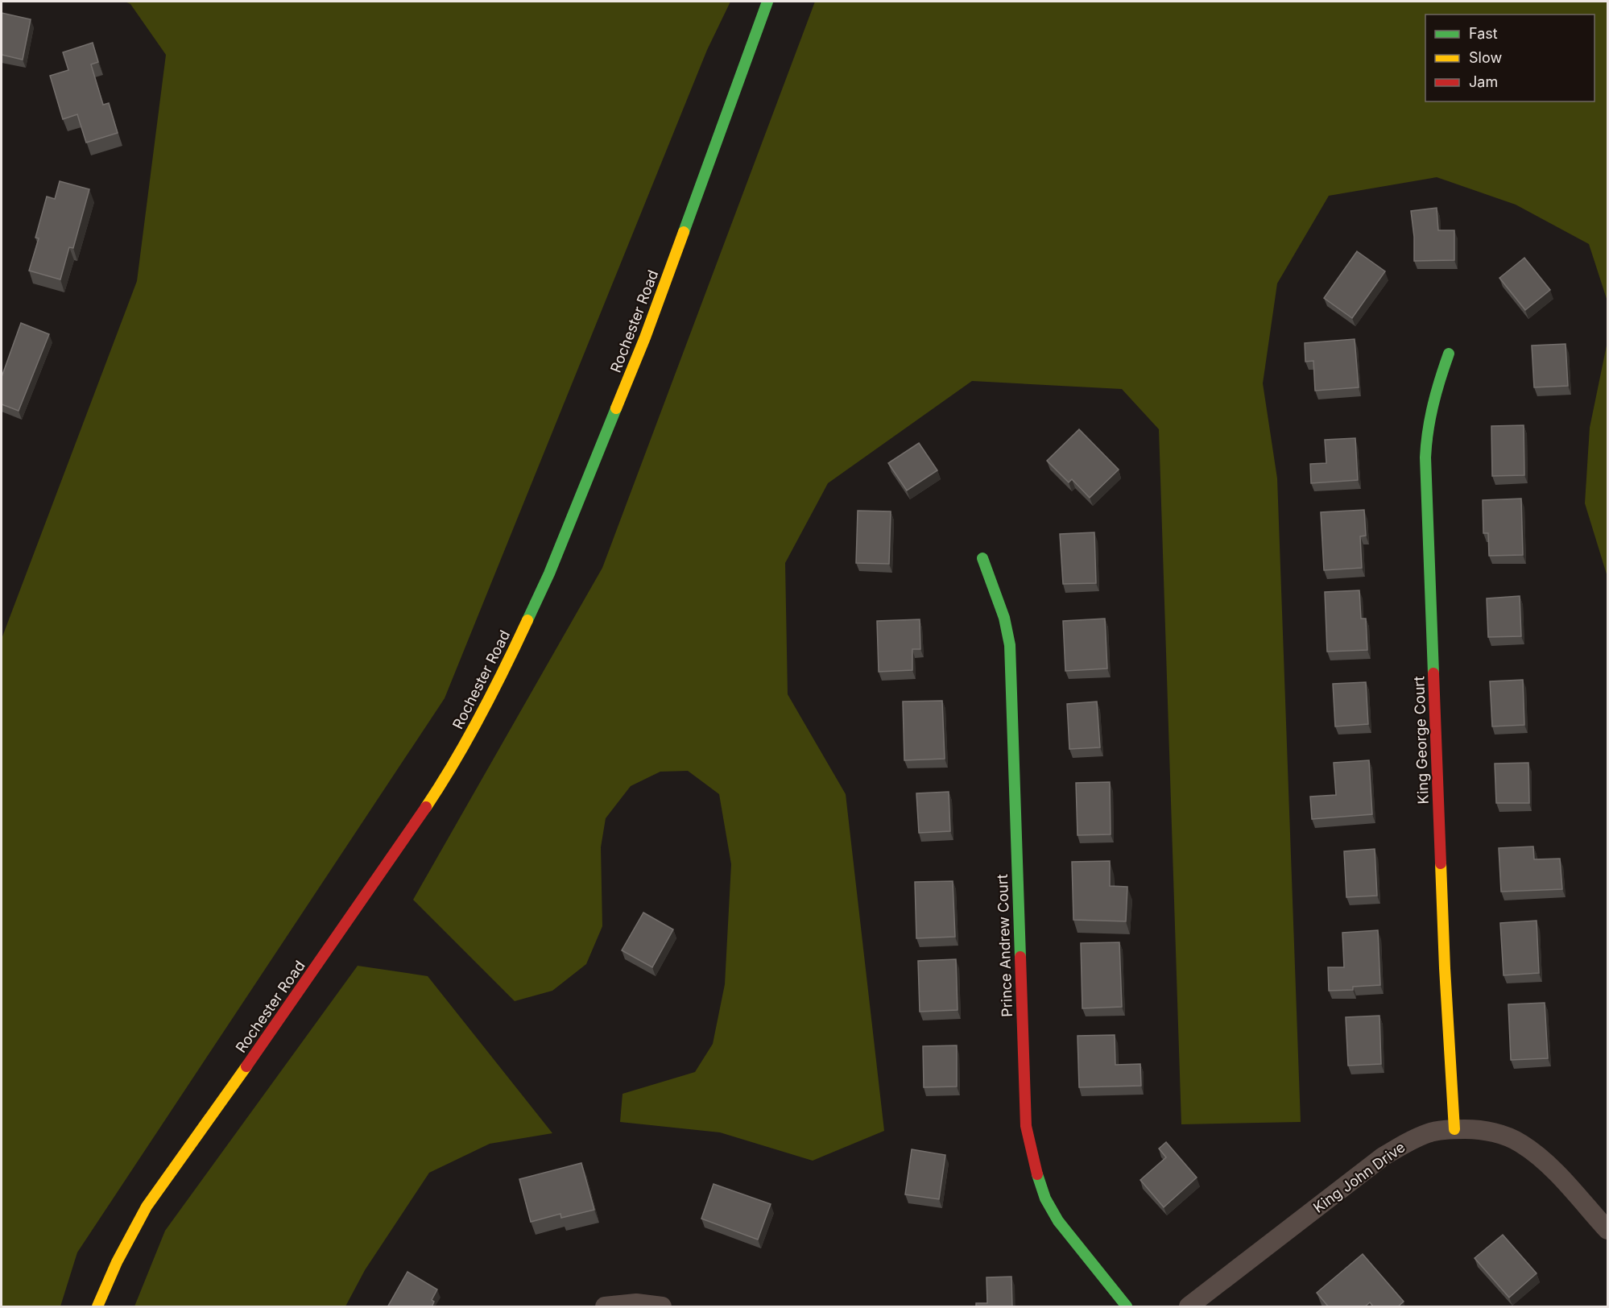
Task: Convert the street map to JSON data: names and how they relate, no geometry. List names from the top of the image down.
{
  "streets": {
    "street": [
      "Rochester Road",
      "King George Court",
      "Prince Andrew Court",
      "King John Drive"
    ]
  },
  "crossings": [
    ["King George Court", "King John Drive"]
  ],
  "legend": ["Fast", "Slow", "Jam"]
}
